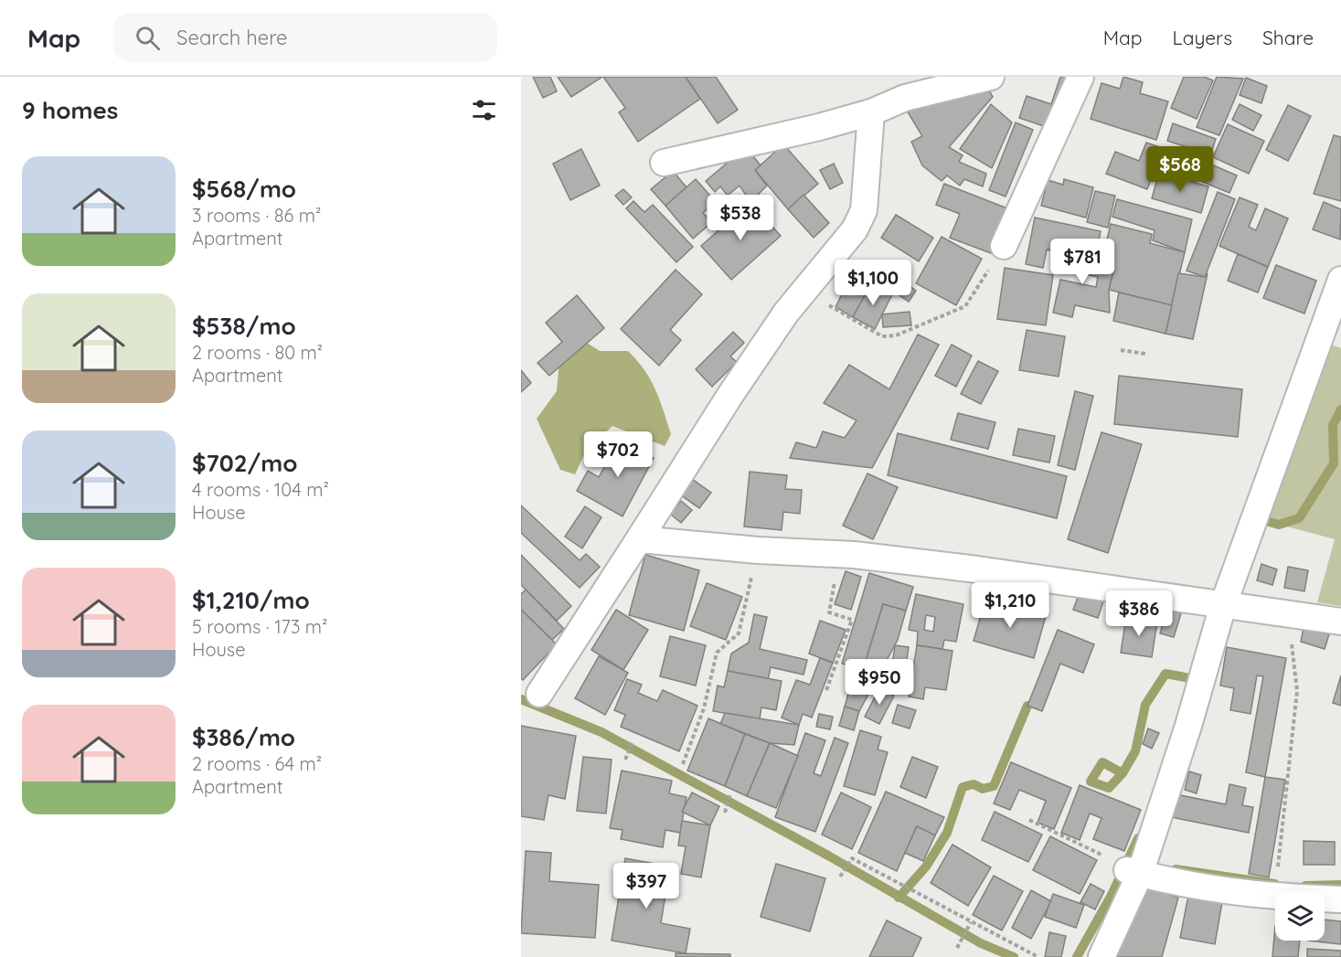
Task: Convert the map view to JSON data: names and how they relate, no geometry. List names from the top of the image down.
{
  "page": {
    "header": "Map",
    "search": "Search here",
    "nav": ["Map", "Layers", "Share"],
    "heading": "9 homes",
    "list": [
      {
        "name": "$568/mo",
        "note": "3 rooms · 86 m² · Apartment"
      },
      {
        "name": "$538/mo",
        "note": "2 rooms · 80 m² · Apartment"
      },
      {
        "name": "$702/mo",
        "note": "4 rooms · 104 m² · House"
      },
      {
        "name": "$1,210/mo",
        "note": "5 rooms · 173 m² · House"
      },
      {
        "name": "$386/mo",
        "note": "2 rooms · 64 m² · Apartment"
      }
    ],
    "price": [
      "$568",
      "$538",
      "$781",
      "$1,100",
      "$702",
      "$1,210",
      "$386",
      "$950",
      "$397"
    ]
  }
}
